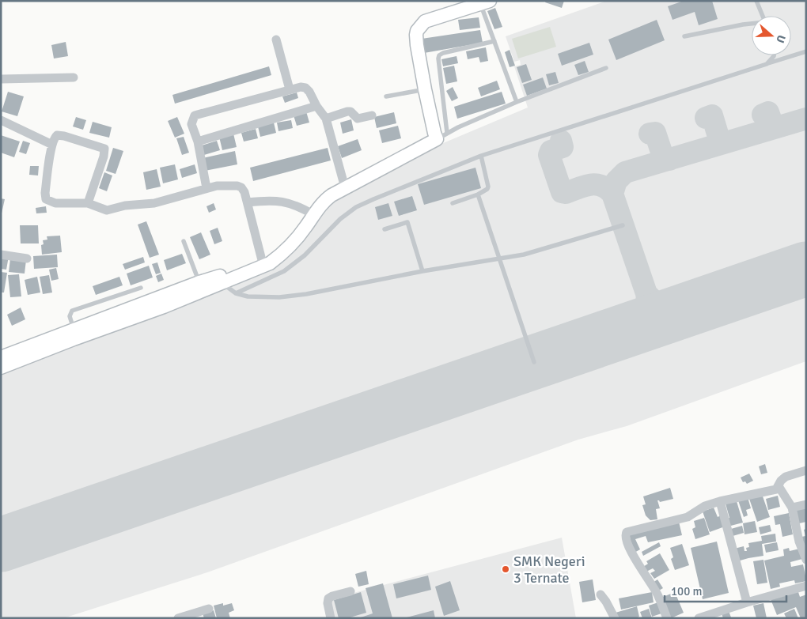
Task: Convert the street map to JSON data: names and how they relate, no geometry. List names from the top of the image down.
{
  "places": ["SMK Negeri 3 Ternate"],
  "scale_bar": "100 m",
  "north": "right"
}
